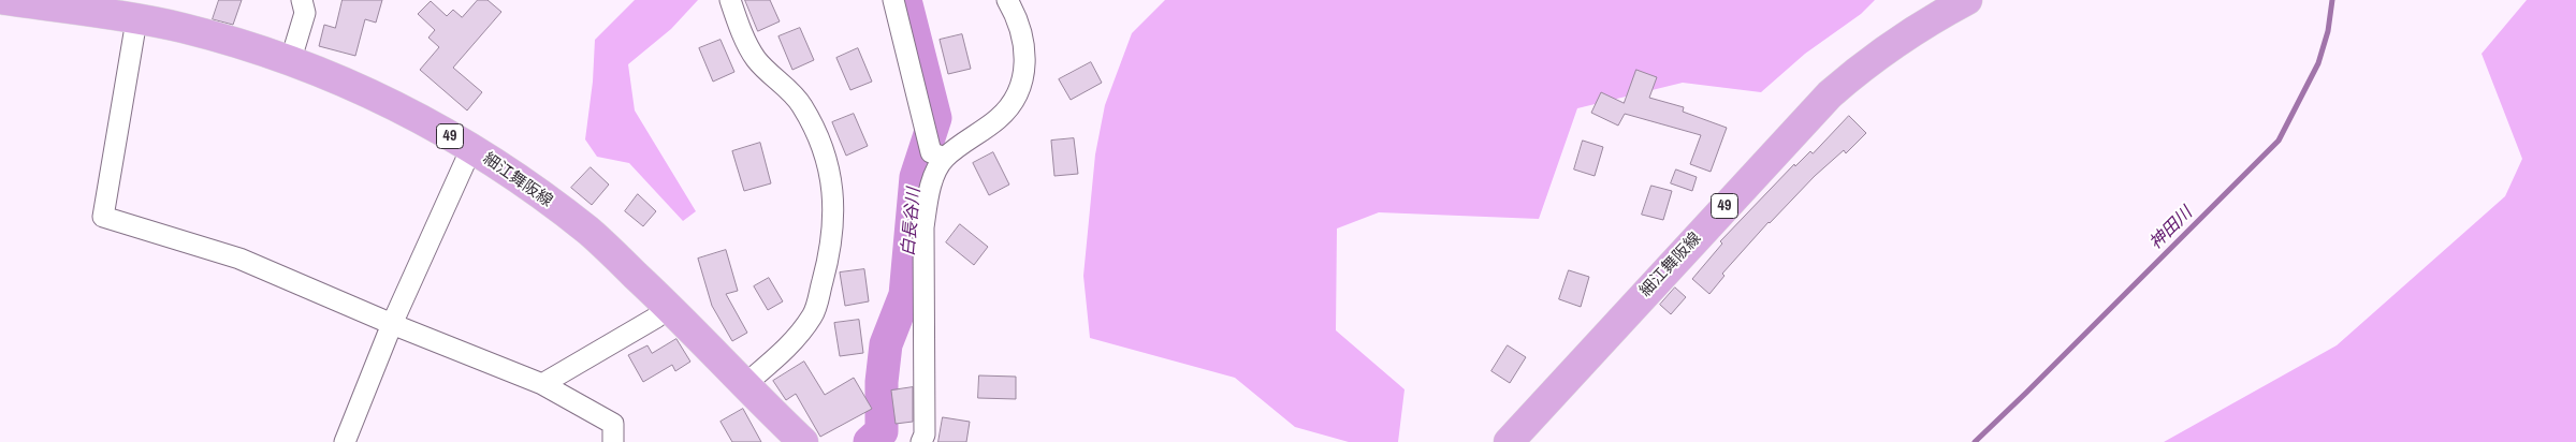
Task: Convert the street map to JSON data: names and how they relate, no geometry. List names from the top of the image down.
{
  "streets": {
    "main road": ["49", "細江舞阪線"]
  },
  "water": ["白長谷川", "神田川"]
}
